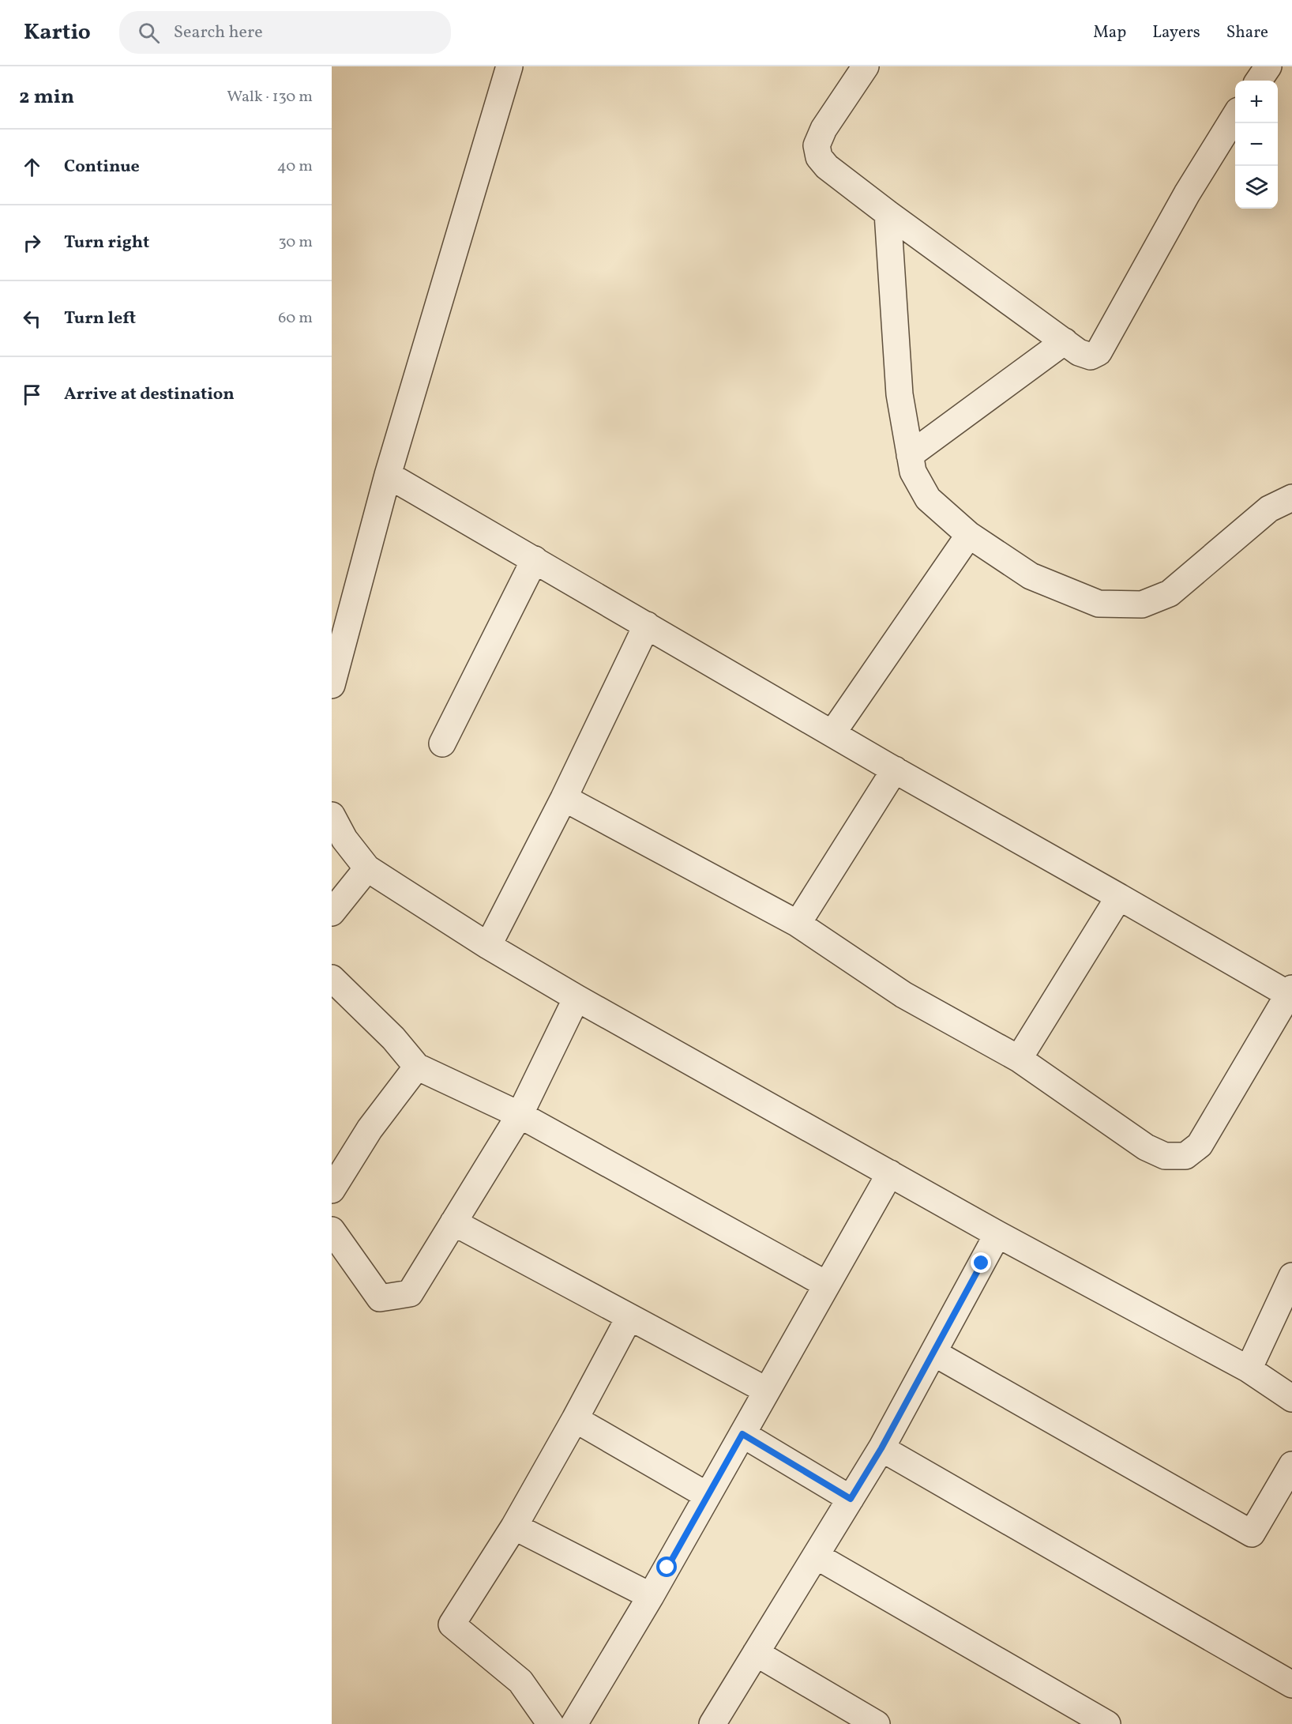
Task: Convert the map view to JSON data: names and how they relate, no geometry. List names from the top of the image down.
{
  "page": {
    "header": "Kartio",
    "search": "Search here",
    "nav": ["Map", "Layers", "Share"],
    "heading": ["2 min", "Walk · 130 m"],
    "map_buttons": ["+", "−"],
    "list": [
      ["Continue", "40 m"],
      ["Turn right", "30 m"],
      ["Turn left", "60 m"],
      "Arrive at destination"
    ]
  }
}
